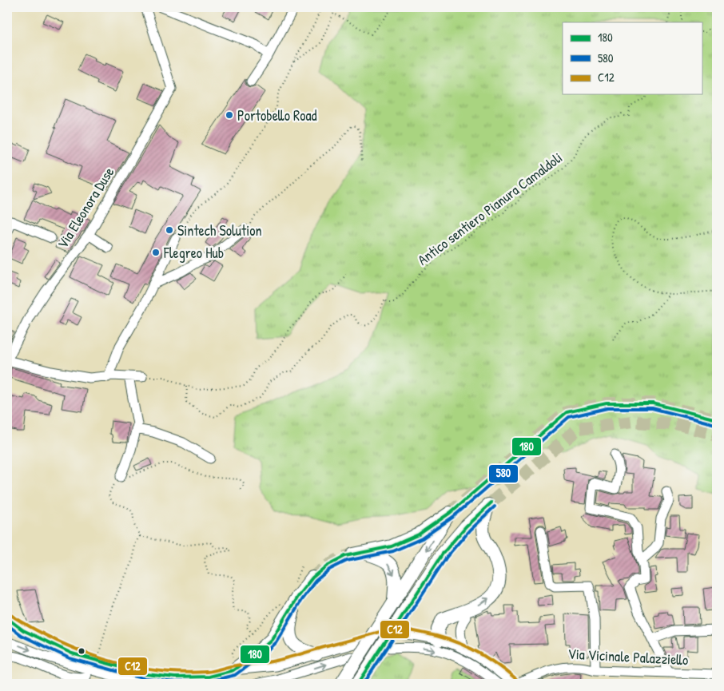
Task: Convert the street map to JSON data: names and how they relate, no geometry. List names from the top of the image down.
{
  "streets": {
    "street": ["Via Eleonora Duse", "Via Vicinale Palazziello"],
    "path": ["Antico sentiero Pianura Camaldoli"]
  },
  "places": ["Portobello Road", "Sintech Solution", "Flegreo Hub"],
  "lines": ["transit line 180", "transit line 580", "transit line C12"],
  "legend": ["180", "580", "C12"]
}
